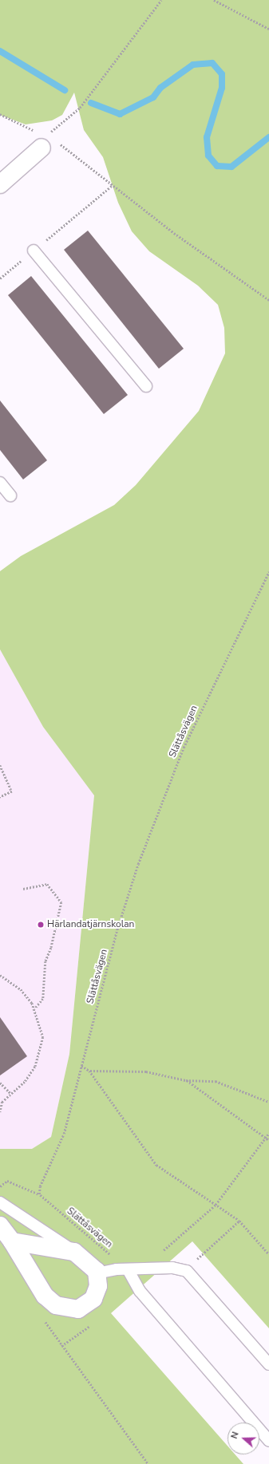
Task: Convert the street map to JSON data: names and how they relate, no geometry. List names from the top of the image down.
{
  "streets": {
    "path": ["Slättåsvägen"]
  },
  "places": ["Härlandatjärnskolan"],
  "north": "left"
}
